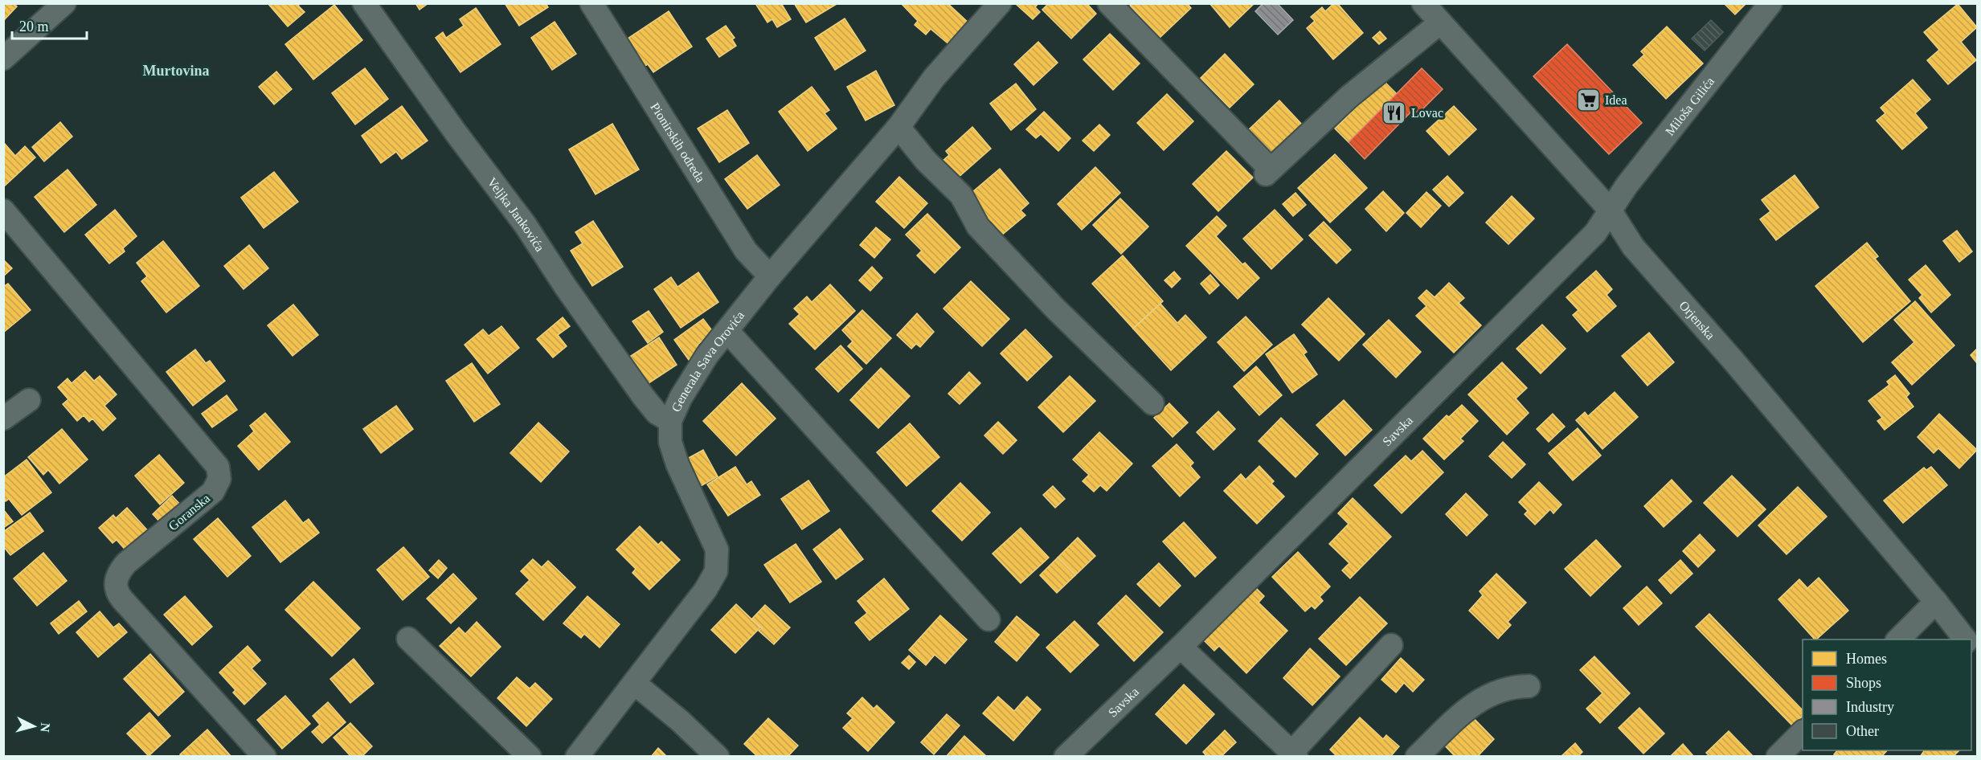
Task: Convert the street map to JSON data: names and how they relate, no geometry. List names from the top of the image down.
{
  "streets": {
    "street": [
      "Miloša Gilića",
      "Pionirskih odreda",
      "Veljka Jankovića",
      "Orjenska",
      "Generala Sava Orovića",
      "Savska",
      "Goranska"
    ]
  },
  "crossings": [
    ["Miloša Gilića", "Orjenska"],
    ["Miloša Gilića", "Savska"],
    ["Pionirskih odreda", "Generala Sava Orovića"],
    ["Veljka Jankovića", "Generala Sava Orovića"],
    ["Orjenska", "Savska"]
  ],
  "districts": ["Murtovina"],
  "places": {
    "supermarket": ["Idea"],
    "restaurant": ["Lovac"]
  },
  "legend": [
    "Homes",
    "Shops",
    "Industry",
    "Other"
  ],
  "scale_bar": "20 m",
  "north": "right"
}
